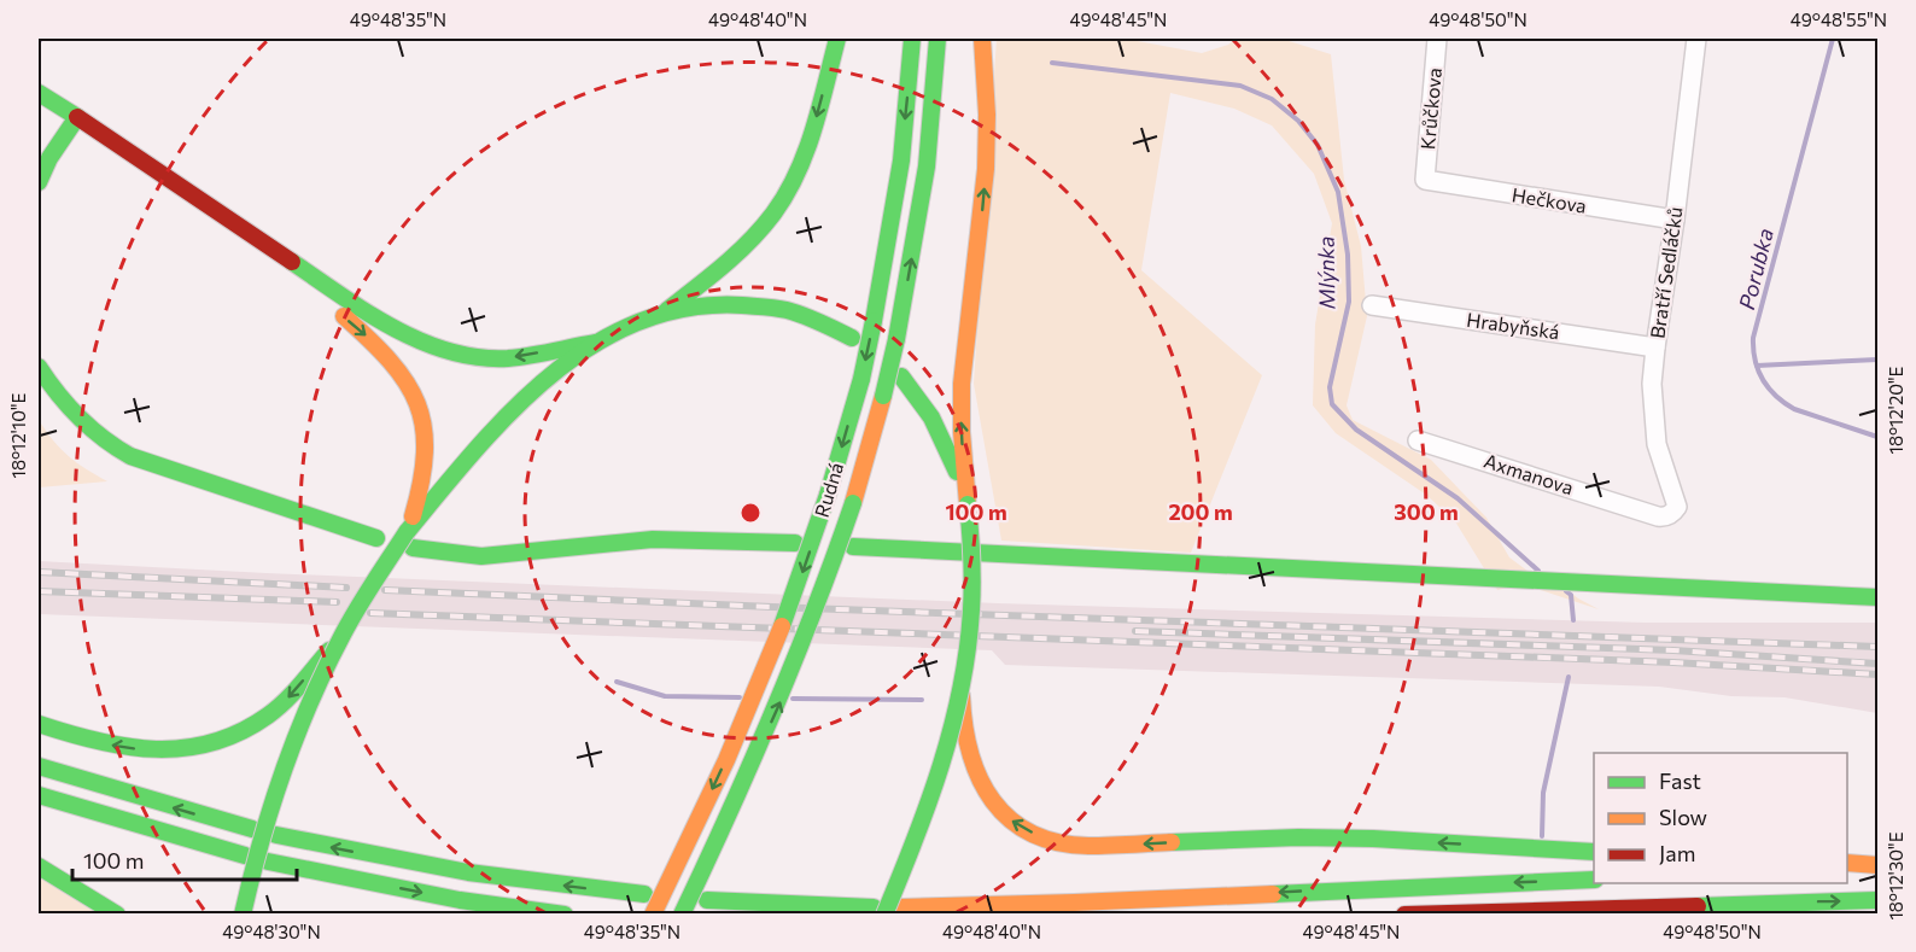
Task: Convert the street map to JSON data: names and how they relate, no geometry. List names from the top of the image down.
{
  "streets": {
    "main road": ["Rudná"],
    "street": [
      "Krůčkova",
      "Hečkova",
      "Bratří Sedláčků",
      "Hrabyňská",
      "Axmanova"
    ]
  },
  "crossings": [
    ["Krůčkova", "Hečkova"],
    ["Hečkova", "Bratří Sedláčků"],
    ["Bratří Sedláčků", "Hrabyňská"],
    ["Bratří Sedláčků", "Axmanova"]
  ],
  "water": ["Porubka", "Mlýnka"],
  "legend": ["Fast", "Slow", "Jam"],
  "scale_bar": "100 m",
  "coordinates": [
    "49°48'35\"N",
    "49°48'40\"N",
    "49°48'45\"N",
    "49°48'50\"N",
    "49°48'55\"N",
    "18°12'20\"E",
    "18°12'10\"E",
    "18°12'30\"E",
    "49°48'30\"N"
  ],
  "rings": ["100 m", "200 m", "300 m"]
}
